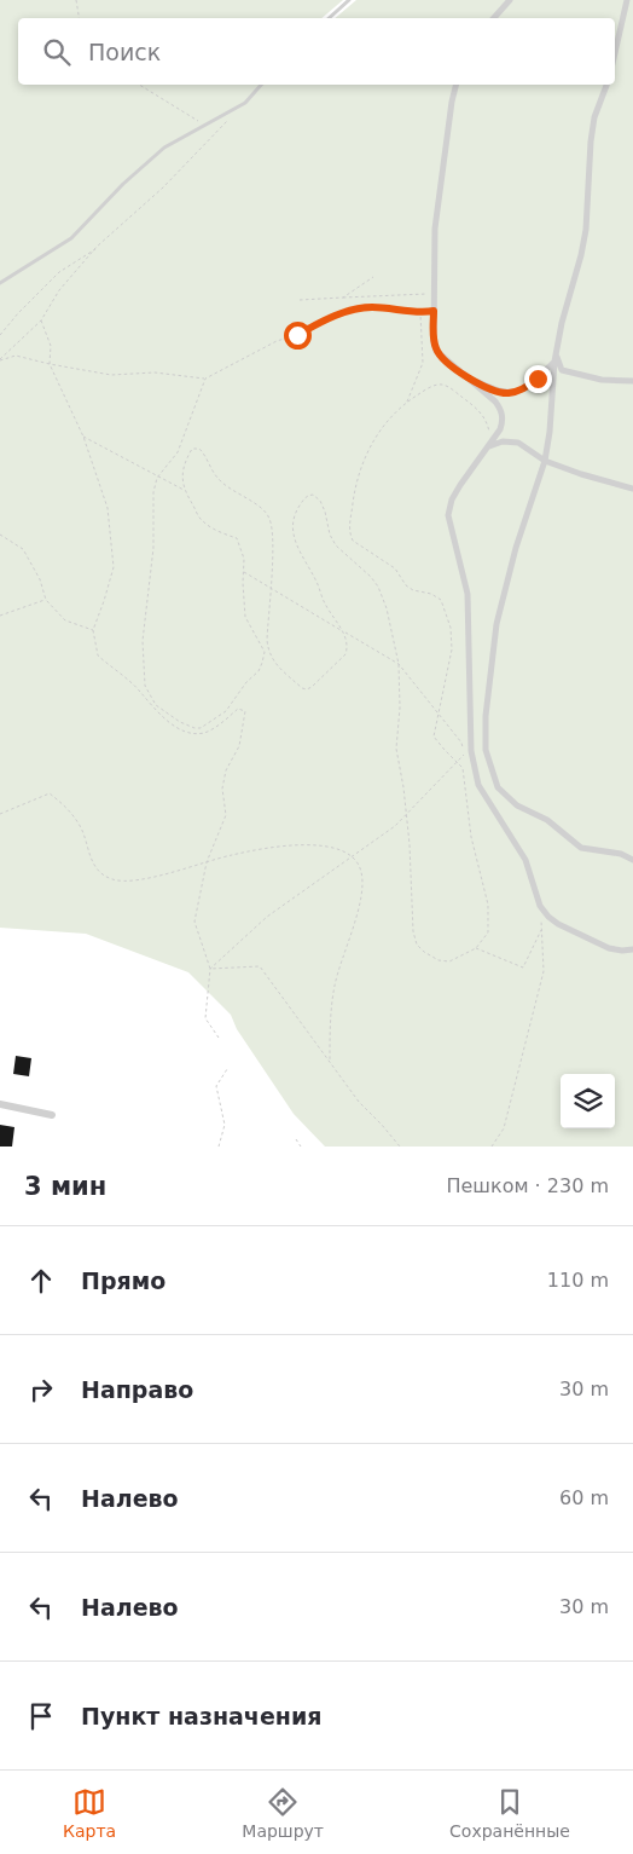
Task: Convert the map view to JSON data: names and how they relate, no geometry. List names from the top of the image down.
{
  "page": {
    "search": "Поиск",
    "heading": ["3 мин", "Пешком · 230 m"],
    "list": [
      ["Прямо", "110 m"],
      ["Направо", "30 m"],
      ["Налево", "60 m"],
      ["Налево", "30 m"],
      "Пункт назначения"
    ],
    "nav": ["Карта", "Маршрут", "Сохранённые"]
  }
}
